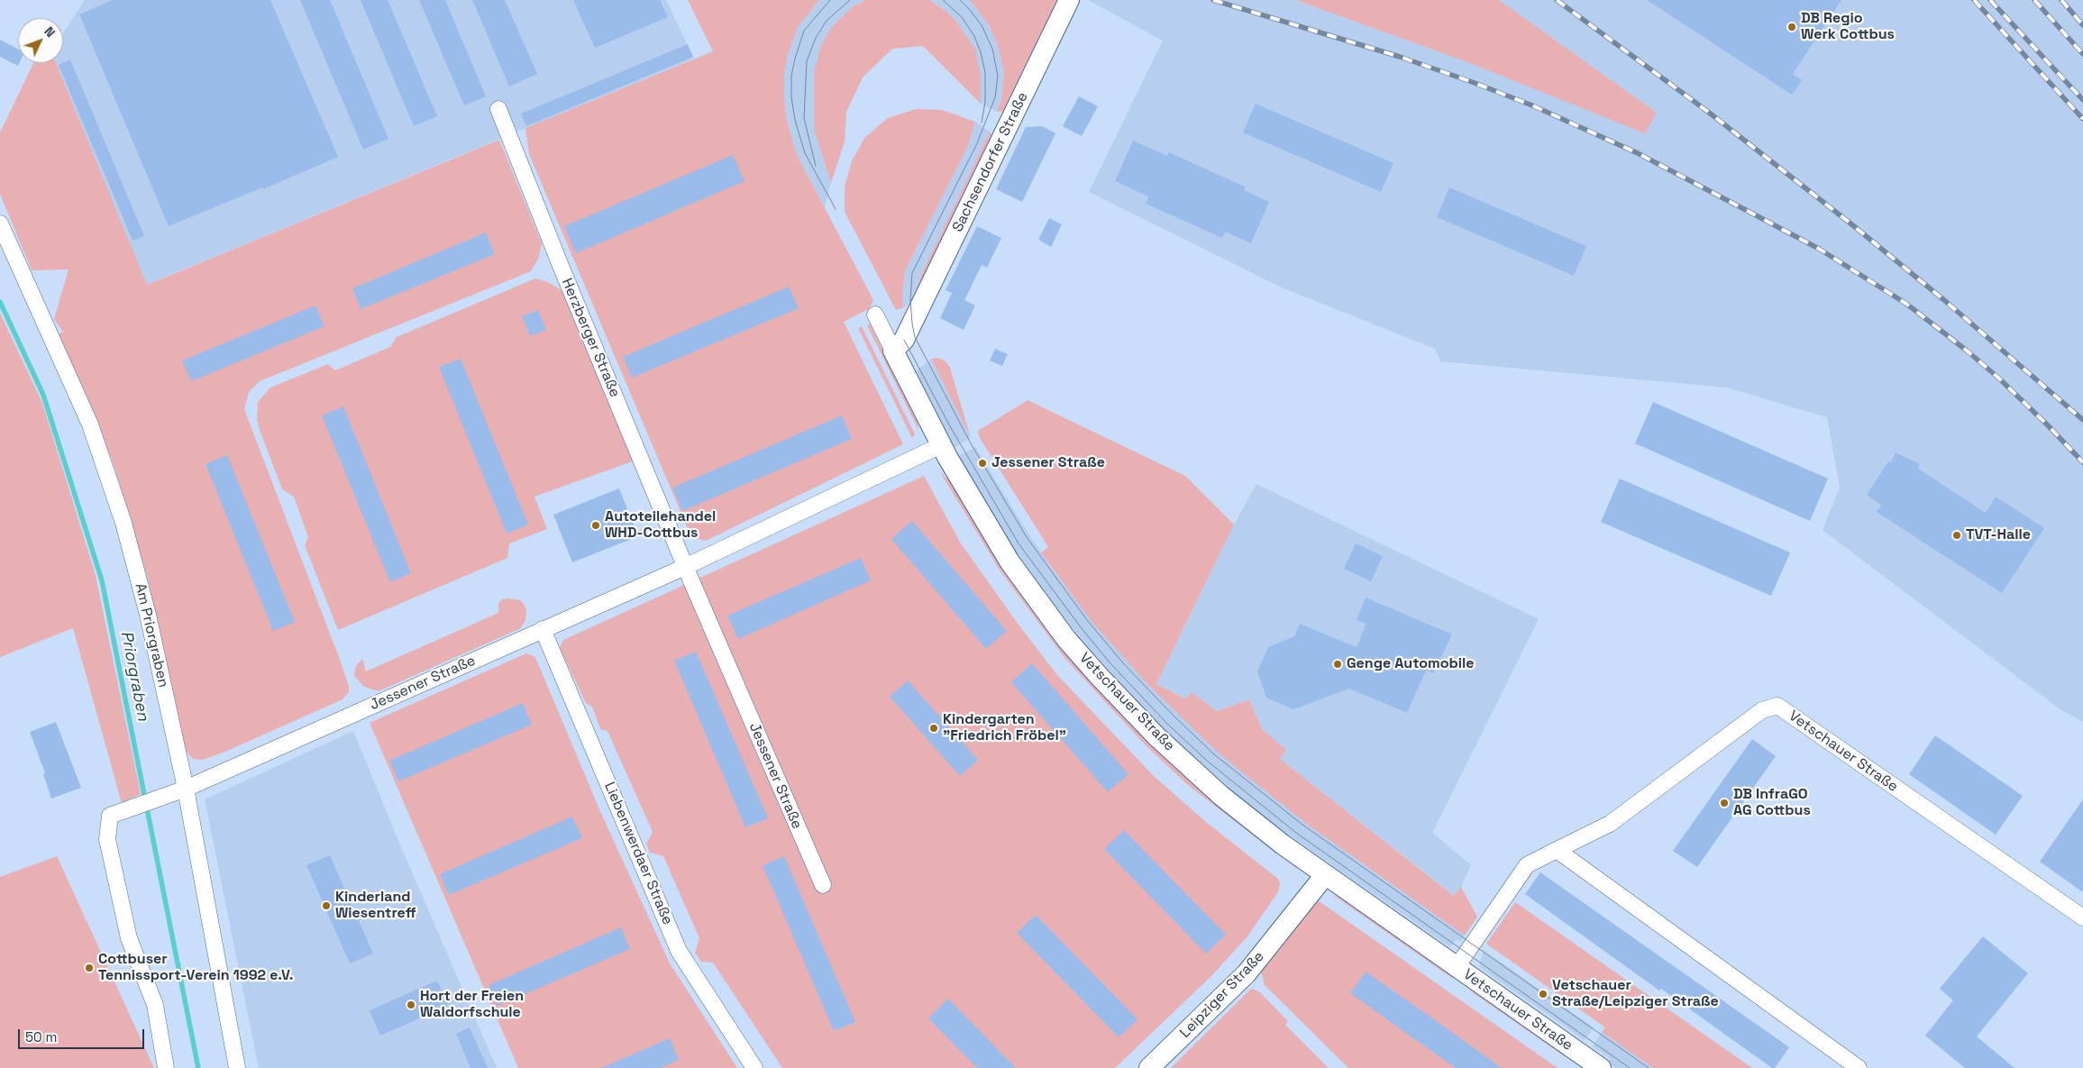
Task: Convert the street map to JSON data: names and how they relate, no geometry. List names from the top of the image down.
{
  "streets": {
    "street": [
      "Sachsendorfer Straße",
      "Herzberger Straße",
      "Am Priorgraben",
      "Jessener Straße",
      "Vetschauer Straße",
      "Liebenwerdaer Straße",
      "Leipziger Straße"
    ]
  },
  "crossings": [
    ["Sachsendorfer Straße", "Vetschauer Straße"],
    ["Herzberger Straße", "Jessener Straße"],
    ["Am Priorgraben", "Jessener Straße"],
    ["Jessener Straße", "Vetschauer Straße"],
    ["Jessener Straße", "Liebenwerdaer Straße"],
    ["Vetschauer Straße", "Leipziger Straße"]
  ],
  "water": ["Priorgraben"],
  "places": [
    "DB Regio Werk Cottbus",
    "Jessener Straße",
    "Autoteilehandel WHD-Cottbus",
    "TVT-Halle",
    "Genge Automobile",
    "Kindergarten \"Friedrich Fröbel\"",
    "DB InfraGO AG Cottbus",
    "Kinderland Wiesentreff",
    "Cottbuser Tennissport-Verein 1992 e.V.",
    "Vetschauer Straße/Leipziger Straße",
    "Hort der Freien Waldorfschule"
  ],
  "scale_bar": "50 m",
  "north": "top right"
}
